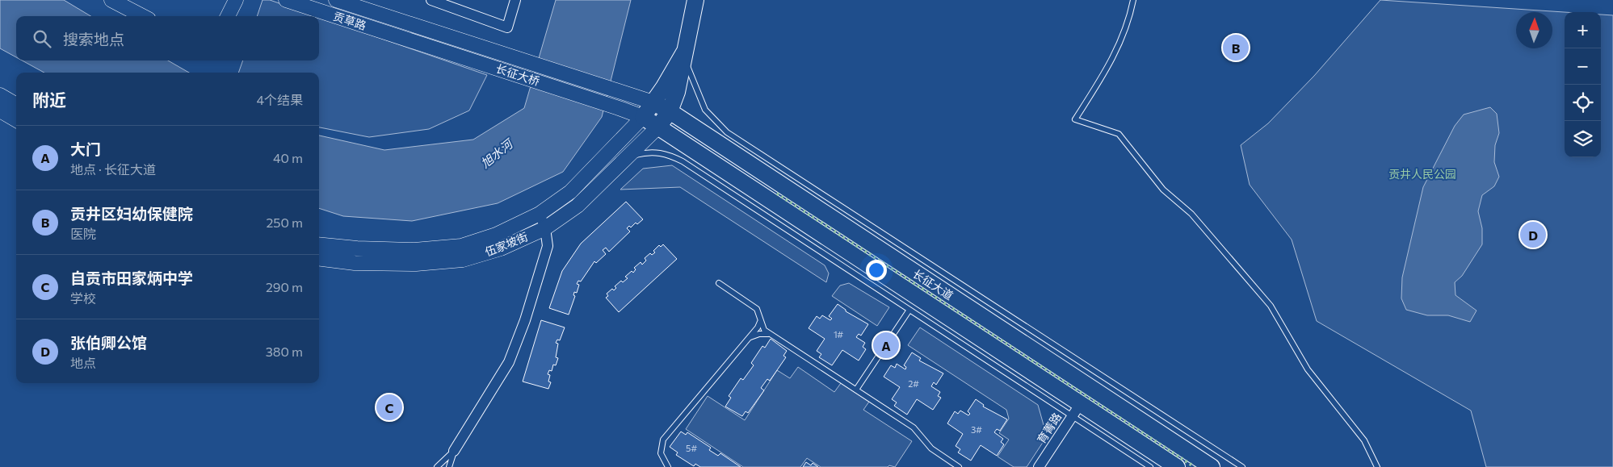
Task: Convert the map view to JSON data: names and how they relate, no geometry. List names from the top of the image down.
{
  "streets": {
    "main road": ["长征大道"],
    "street": [
      "贡草路",
      "长征大桥",
      "伍家坡街",
      "育菁路"
    ]
  },
  "crossings": [
    ["贡草路", "长征大桥"],
    ["长征大桥", "伍家坡街"],
    ["长征大桥", "长征大道"],
    ["伍家坡街", "长征大道"],
    ["长征大道", "育菁路"]
  ],
  "water": ["旭水河"],
  "parks": ["贡井人民公园"],
  "house_numbers": [
    "1#",
    "2#",
    "3#",
    "5#"
  ],
  "north": "top",
  "page": {
    "map_buttons": ["+", "−"],
    "search": "搜索地点",
    "pins": [
      "B",
      "D",
      "A",
      "C"
    ],
    "heading": ["附近", "4个结果"],
    "list": [
      {
        "mark": "A",
        "name": "大门",
        "note": "地点 · 长征大道",
        "value": "40 m"
      },
      {
        "mark": "B",
        "name": "贡井区妇幼保健院",
        "note": "医院",
        "value": "250 m"
      },
      {
        "mark": "C",
        "name": "自贡市田家炳中学",
        "note": "学校",
        "value": "290 m"
      },
      {
        "mark": "D",
        "name": "张伯卿公馆",
        "note": "地点",
        "value": "380 m"
      }
    ]
  }
}
